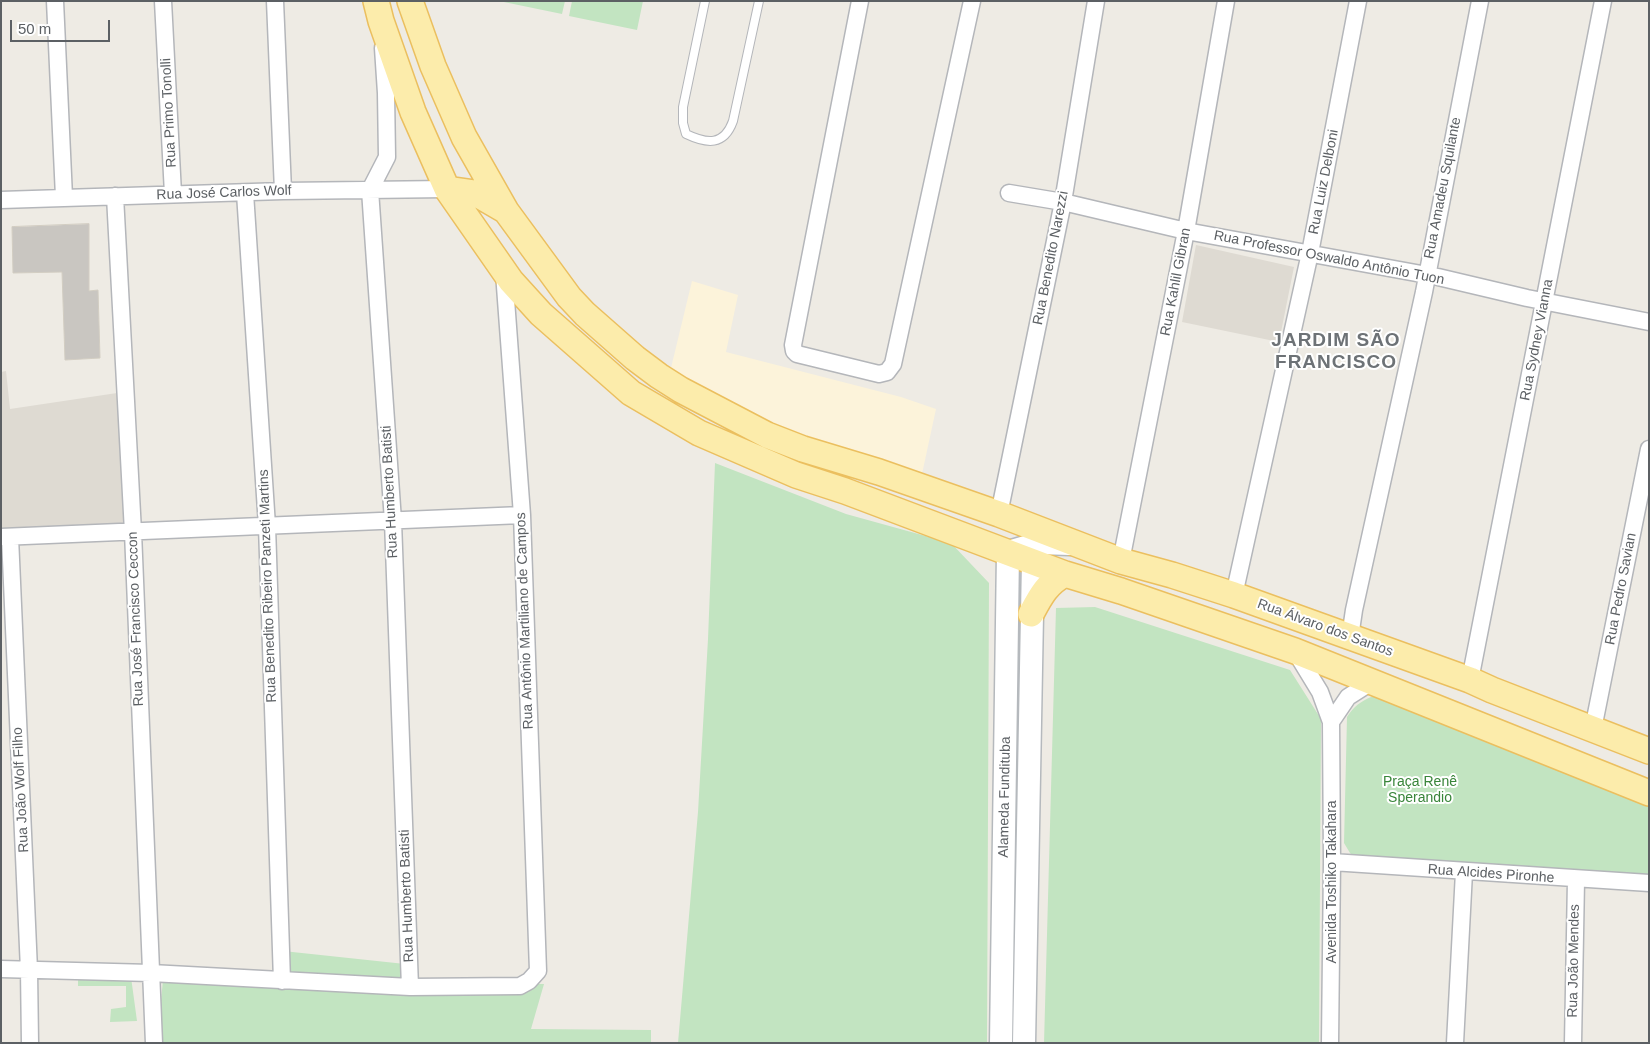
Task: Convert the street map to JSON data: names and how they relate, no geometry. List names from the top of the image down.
{
  "streets": {
    "main road": ["Rua Álvaro dos Santos", "Alameda Fundituba"],
    "street": [
      "Rua Primo Tonolli",
      "Rua Luiz Delboni",
      "Rua Amadeu Squilante",
      "Rua José Carlos Wolf",
      "Rua Benedito Narezzi",
      "Rua Professor Oswaldo Antônio Tuon",
      "Rua Kahlil Gibran",
      "Rua Sydney Vianna",
      "Rua Humberto Batisti",
      "Rua Benedito Ribeiro Panzeti Martins",
      "Rua Pedro Savian",
      "Rua José Francisco Ceccon",
      "Rua Antônio Martiliano de Campos",
      "Rua João Wolf Filho",
      "Rua Alcides Pironhe",
      "Avenida Toshiko Takahara",
      "Rua João Mendes"
    ]
  },
  "crossings": [
    ["Rua Primo Tonolli", "Rua José Carlos Wolf"],
    ["Rua Luiz Delboni", "Rua Professor Oswaldo Antônio Tuon"],
    ["Rua Luiz Delboni", "Rua Álvaro dos Santos"],
    ["Rua Amadeu Squilante", "Rua Professor Oswaldo Antônio Tuon"],
    ["Rua Amadeu Squilante", "Rua Álvaro dos Santos"],
    ["Rua José Carlos Wolf", "Rua Humberto Batisti"],
    ["Rua José Carlos Wolf", "Rua Benedito Ribeiro Panzeti Martins"],
    ["Rua José Carlos Wolf", "Rua José Francisco Ceccon"],
    ["Rua Benedito Narezzi", "Rua Professor Oswaldo Antônio Tuon"],
    ["Rua Benedito Narezzi", "Rua Álvaro dos Santos"],
    ["Rua Professor Oswaldo Antônio Tuon", "Rua Kahlil Gibran"],
    ["Rua Professor Oswaldo Antônio Tuon", "Rua Sydney Vianna"],
    ["Rua Kahlil Gibran", "Rua Álvaro dos Santos"],
    ["Rua Sydney Vianna", "Rua Álvaro dos Santos"],
    ["Rua Humberto Batisti", "Rua Antônio Martiliano de Campos"],
    ["Rua Pedro Savian", "Rua Álvaro dos Santos"],
    ["Rua Alcides Pironhe", "Avenida Toshiko Takahara"],
    ["Rua Alcides Pironhe", "Rua João Mendes"]
  ],
  "districts": ["JARDIM SÃO FRANCISCO"],
  "parks": ["Praça Renê Sperandio"],
  "scale_bar": "50 m"
}
